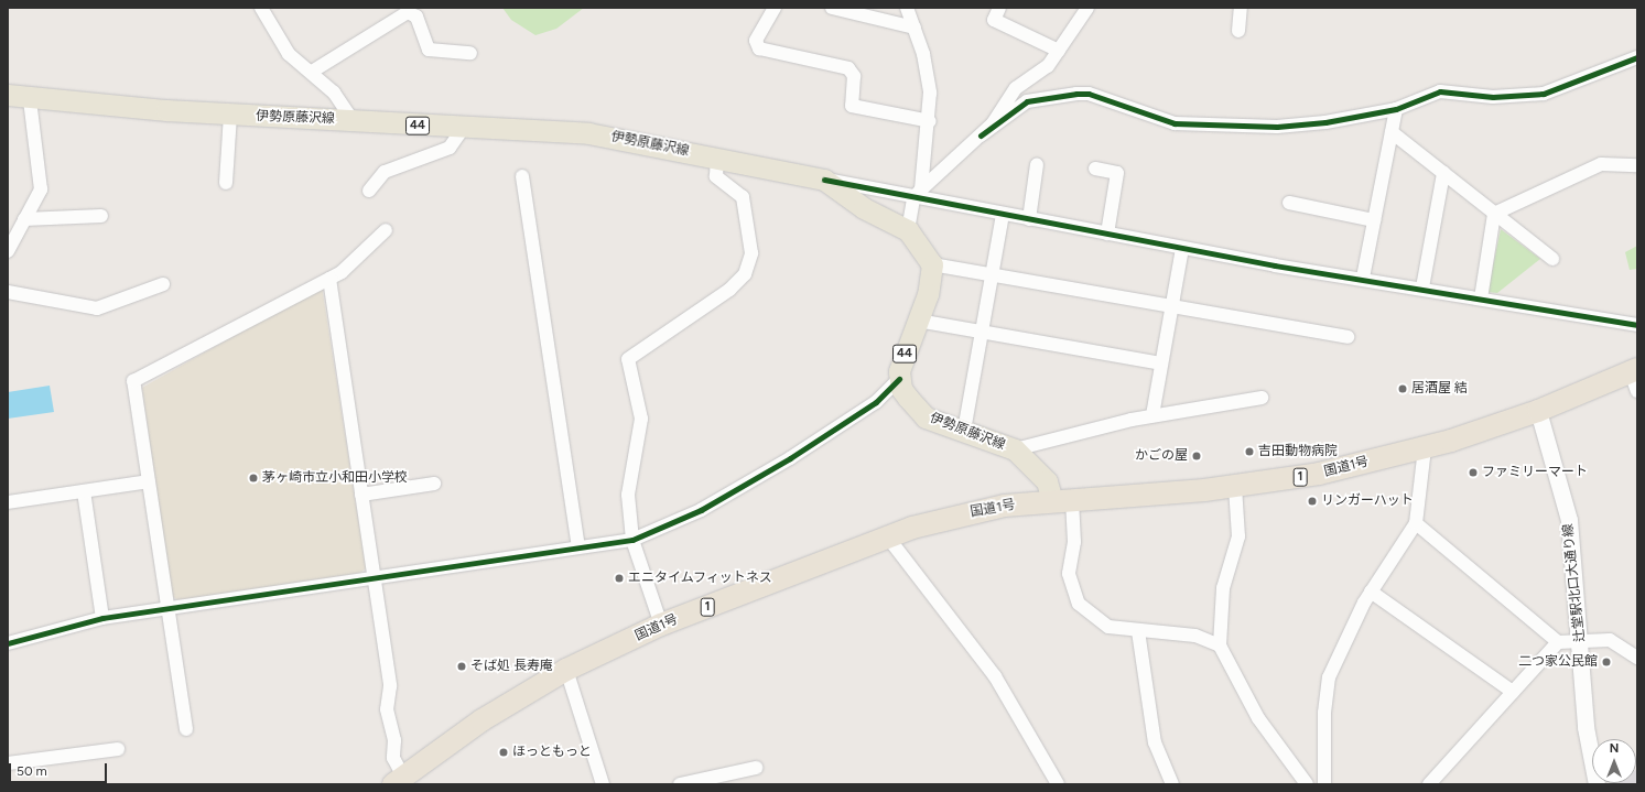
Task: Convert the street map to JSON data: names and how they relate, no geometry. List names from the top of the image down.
{
  "streets": {
    "highway": ["国道1号", "1"],
    "main road": ["伊勢原藤沢線", "44"],
    "street": ["辻堂駅北口大通り線"]
  },
  "crossings": [
    ["伊勢原藤沢線", "44"],
    ["伊勢原藤沢線", "国道1号"],
    ["国道1号", "辻堂駅北口大通り線"]
  ],
  "places": [
    "居酒屋 結",
    "吉田動物病院",
    "かごの屋",
    "ファミリーマート",
    "茅ヶ崎市立小和田小学校",
    "リンガーハット",
    "エニタイムフィットネス",
    "二つ家公民館",
    "そば処 長寿庵",
    "ほっともっと"
  ],
  "scale_bar": "50 m",
  "north": "top"
}
